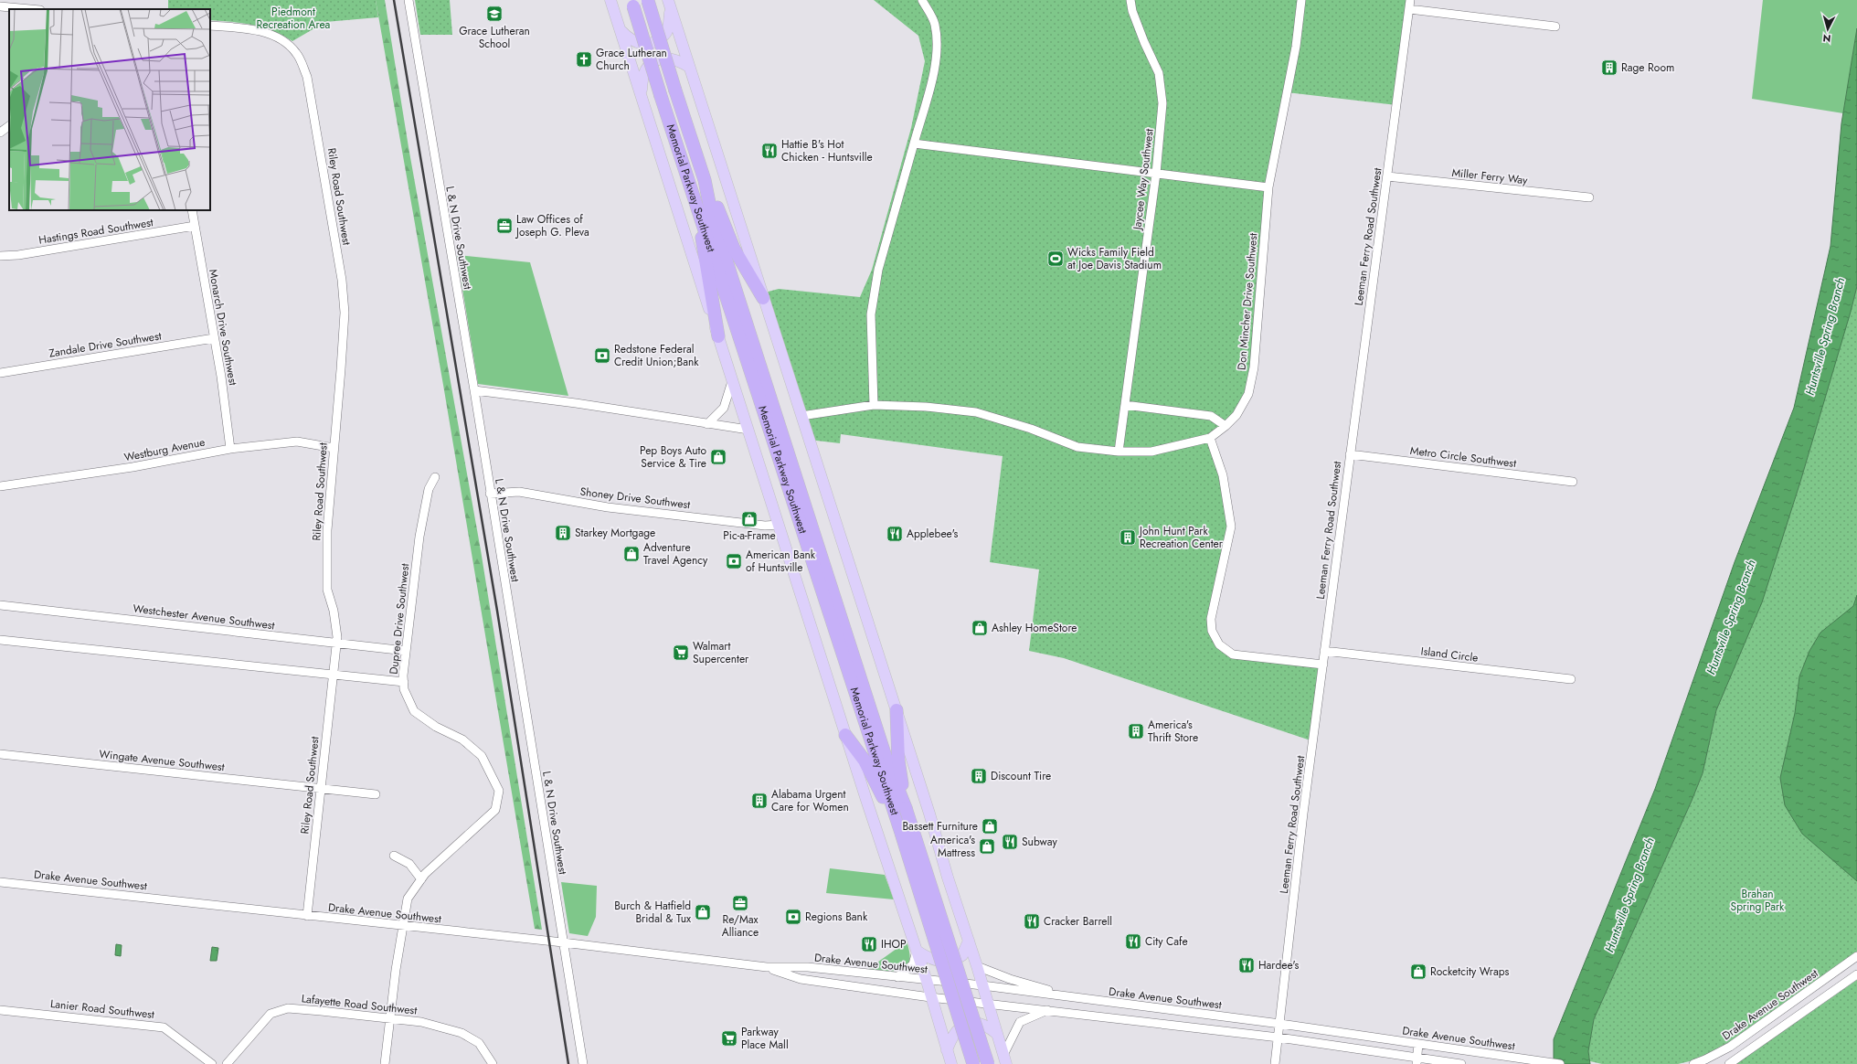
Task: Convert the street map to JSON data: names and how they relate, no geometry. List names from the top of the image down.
{
  "streets": {
    "highway": ["Memorial Parkway Southwest"],
    "street": [
      "Miller Ferry Way",
      "Jaycee Way Southwest",
      "Riley Road Southwest",
      "Hastings Road Southwest",
      "Leeman Ferry Road Southwest",
      "L & N Drive Southwest",
      "Don Mincher Drive Southwest",
      "Monarch Drive Southwest",
      "Zandale Drive Southwest",
      "Westburg Avenue",
      "Metro Circle Southwest",
      "Shoney Drive Southwest",
      "Westchester Avenue Southwest",
      "Dupree Drive Southwest",
      "Island Circle",
      "Wingate Avenue Southwest",
      "Drake Avenue Southwest",
      "Lafayette Road Southwest",
      "Lanier Road Southwest"
    ]
  },
  "crossings": [
    ["Miller Ferry Way", "Leeman Ferry Road Southwest"],
    ["Jaycee Way Southwest", "Don Mincher Drive Southwest"],
    ["Riley Road Southwest", "Westburg Avenue"],
    ["Riley Road Southwest", "Westchester Avenue Southwest"],
    ["Riley Road Southwest", "Wingate Avenue Southwest"],
    ["Riley Road Southwest", "Drake Avenue Southwest"],
    ["Hastings Road Southwest", "Monarch Drive Southwest"],
    ["Leeman Ferry Road Southwest", "Metro Circle Southwest"],
    ["Leeman Ferry Road Southwest", "Island Circle"],
    ["Leeman Ferry Road Southwest", "Drake Avenue Southwest"],
    ["L & N Drive Southwest", "Shoney Drive Southwest"],
    ["L & N Drive Southwest", "Drake Avenue Southwest"],
    ["Monarch Drive Southwest", "Zandale Drive Southwest"],
    ["Monarch Drive Southwest", "Westburg Avenue"],
    ["Westchester Avenue Southwest", "Dupree Drive Southwest"],
    ["Dupree Drive Southwest", "Drake Avenue Southwest"],
    ["Dupree Drive Southwest", "Lafayette Road Southwest"]
  ],
  "water": ["Huntsville Spring Branch"],
  "parks": ["Piedmont Recreation Area", "Brahan Spring Park"],
  "places": {
    "school or university": ["Grace Lutheran School"],
    "church": ["Grace Lutheran Church"],
    "building": [
      "Rage Room",
      "Starkey Mortgage",
      "John Hunt Park Recreation Center",
      "America's Thrift Store",
      "Discount Tire",
      "Alabama Urgent Care for Women"
    ],
    "restaurant": [
      "Hattie B's Hot Chicken - Huntsville",
      "Applebee's",
      "Subway",
      "Cracker Barrell",
      "City Cafe",
      "IHOP",
      "Hardee's"
    ],
    "office": ["Law Offices of Joseph G. Pleva", "Re/Max Alliance"],
    "sports": ["Wicks Family Field at Joe Davis Stadium"],
    "bank": ["Redstone Federal Credit Union;Bank", "American Bank of Huntsville", "Regions Bank"],
    "shop": [
      "Pep Boys Auto Service & Tire",
      "Pic-a-Frame",
      "Adventure Travel Agency",
      "Ashley HomeStore",
      "Bassett Furniture",
      "America's Mattress",
      "Burch & Hatfield Bridal & Tux",
      "Rocketcity Wraps"
    ],
    "supermarket": ["Walmart Supercenter", "Parkway Place Mall"]
  },
  "north": "bottom"
}
